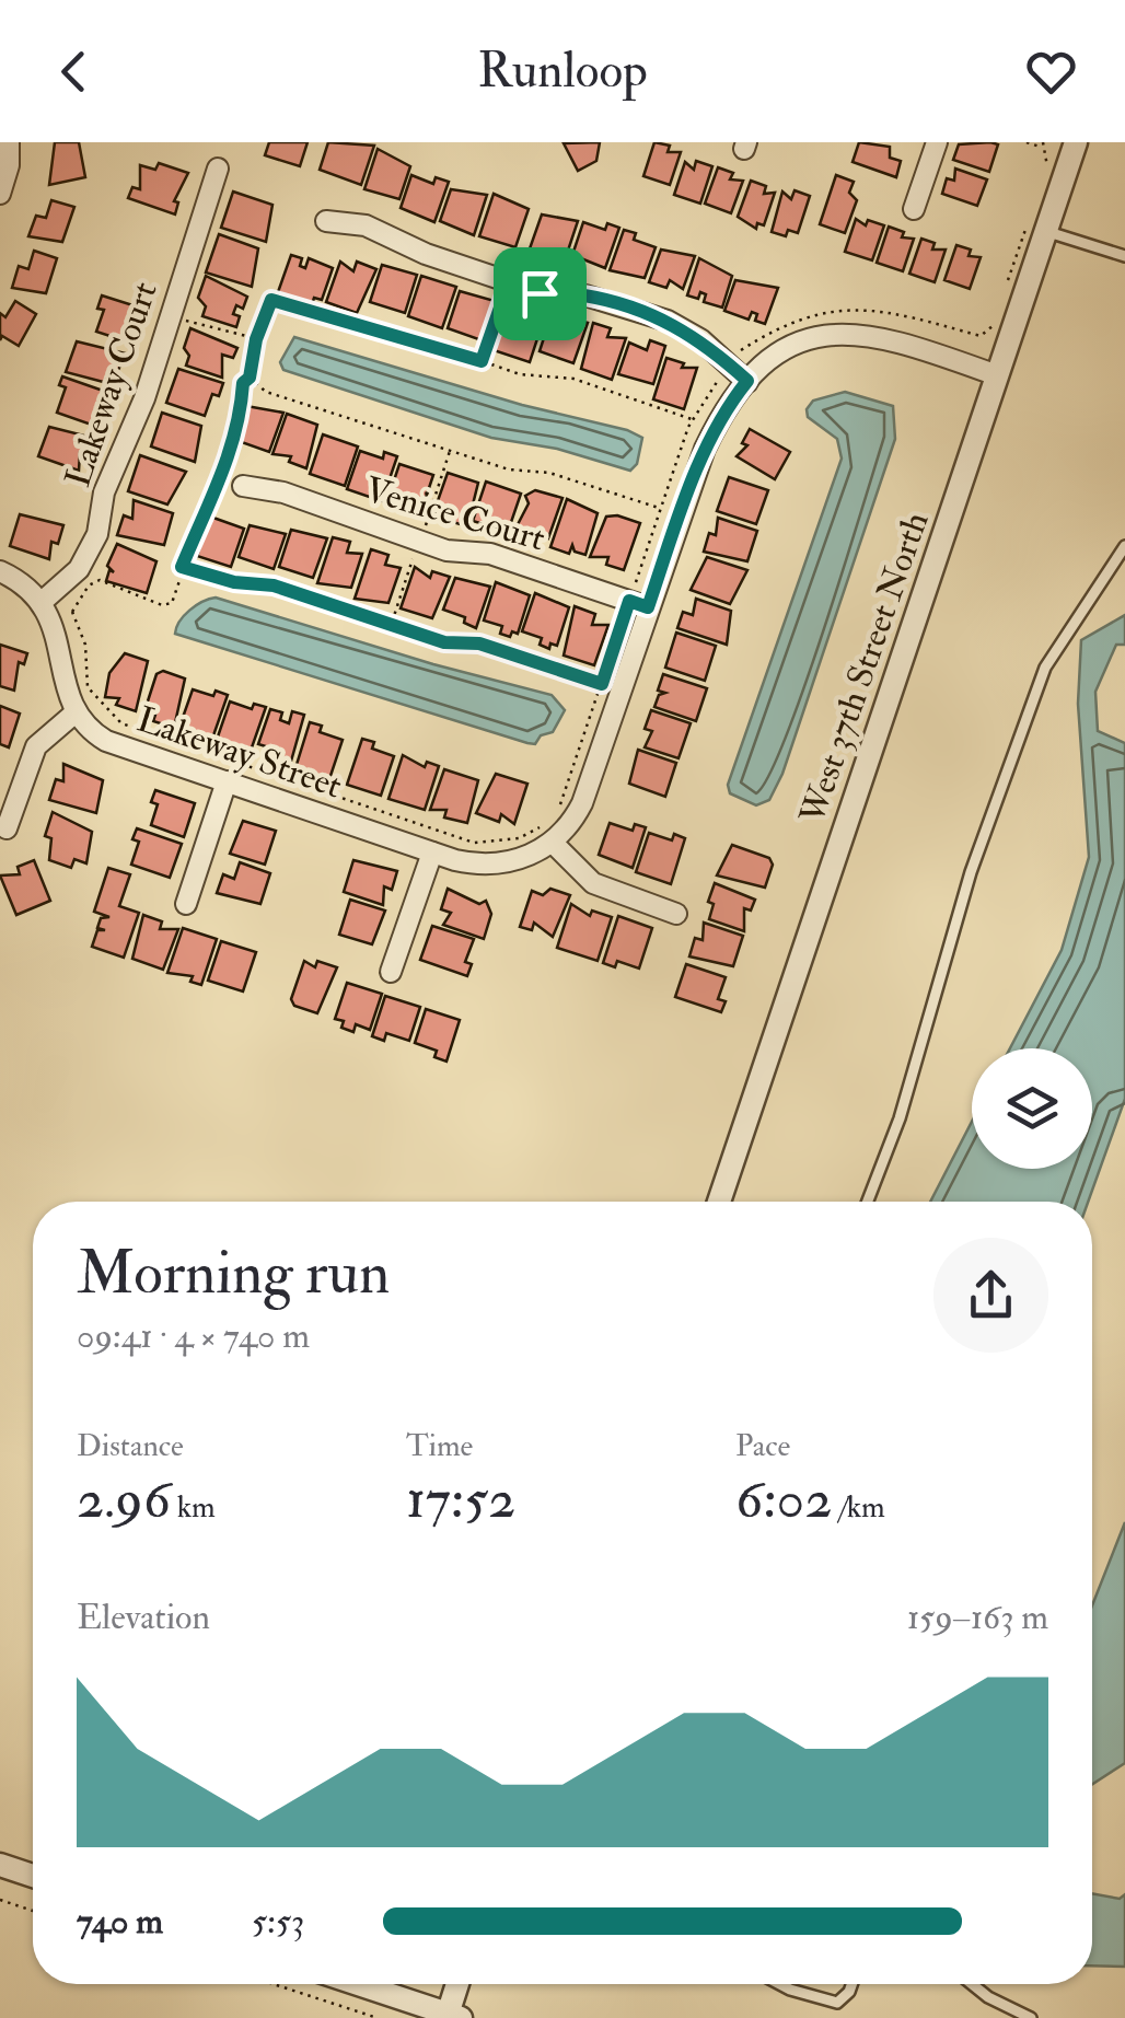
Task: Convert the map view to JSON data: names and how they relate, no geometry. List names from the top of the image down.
{
  "streets": {
    "street": [
      "Lakeway Court",
      "Venice Court",
      "West 37th Street North",
      "Lakeway Street"
    ]
  },
  "page": {
    "header": "Runloop",
    "heading": ["Morning run", "09:41 · 4 × 740 m"],
    "stats": [
      ["Distance", "2.96 km"],
      ["Time", "17:52"],
      ["Pace", "6:02 /km"]
    ],
    "chart": ["Elevation", "159–163 m"],
    "list": [
      {
        "name": "740 m",
        "note": "5:53"
      }
    ]
  }
}
